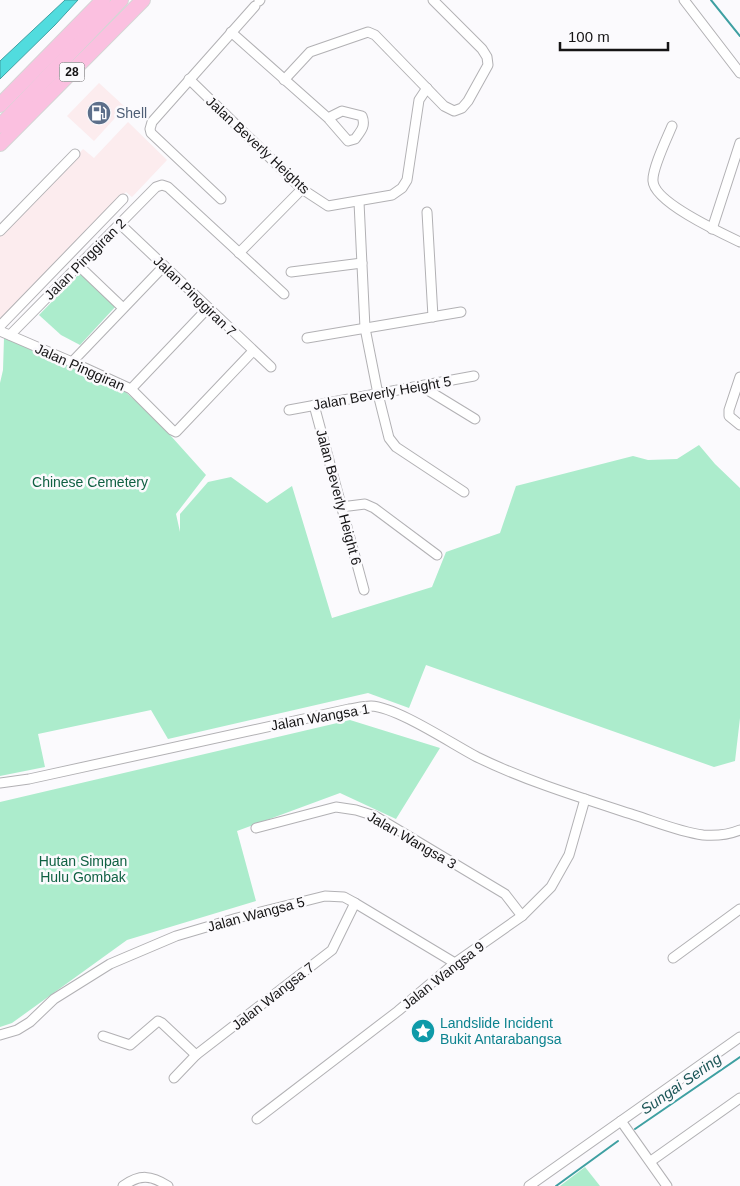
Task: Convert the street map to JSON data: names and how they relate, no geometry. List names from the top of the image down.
{
  "streets": {
    "highway": ["28"],
    "street": [
      "Jalan Beverly Heights",
      "Jalan Pinggiran 2",
      "Jalan Pinggiran 7",
      "Jalan Pinggiran",
      "Jalan Beverly Height 5",
      "Jalan Beverly Height 6",
      "Jalan Wangsa 1",
      "Jalan Wangsa 3",
      "Jalan Wangsa 5",
      "Jalan Wangsa 9",
      "Jalan Wangsa 7"
    ]
  },
  "crossings": [
    ["Jalan Pinggiran 2", "Jalan Pinggiran 7"],
    ["Jalan Pinggiran 2", "Jalan Pinggiran"],
    ["Jalan Pinggiran 7", "Jalan Pinggiran"],
    ["Jalan Beverly Height 5", "Jalan Beverly Height 6"],
    ["Jalan Wangsa 1", "Jalan Wangsa 9"],
    ["Jalan Wangsa 3", "Jalan Wangsa 9"],
    ["Jalan Wangsa 5", "Jalan Wangsa 9"],
    ["Jalan Wangsa 5", "Jalan Wangsa 7"]
  ],
  "water": ["Sungai Sering"],
  "parks": ["Chinese Cemetery", "Hutan Simpan Hulu Gombak"],
  "places": {
    "fuel station": ["Shell"],
    "place": ["Landslide Incident Bukit Antarabangsa"]
  },
  "scale_bar": "100 m"
}
